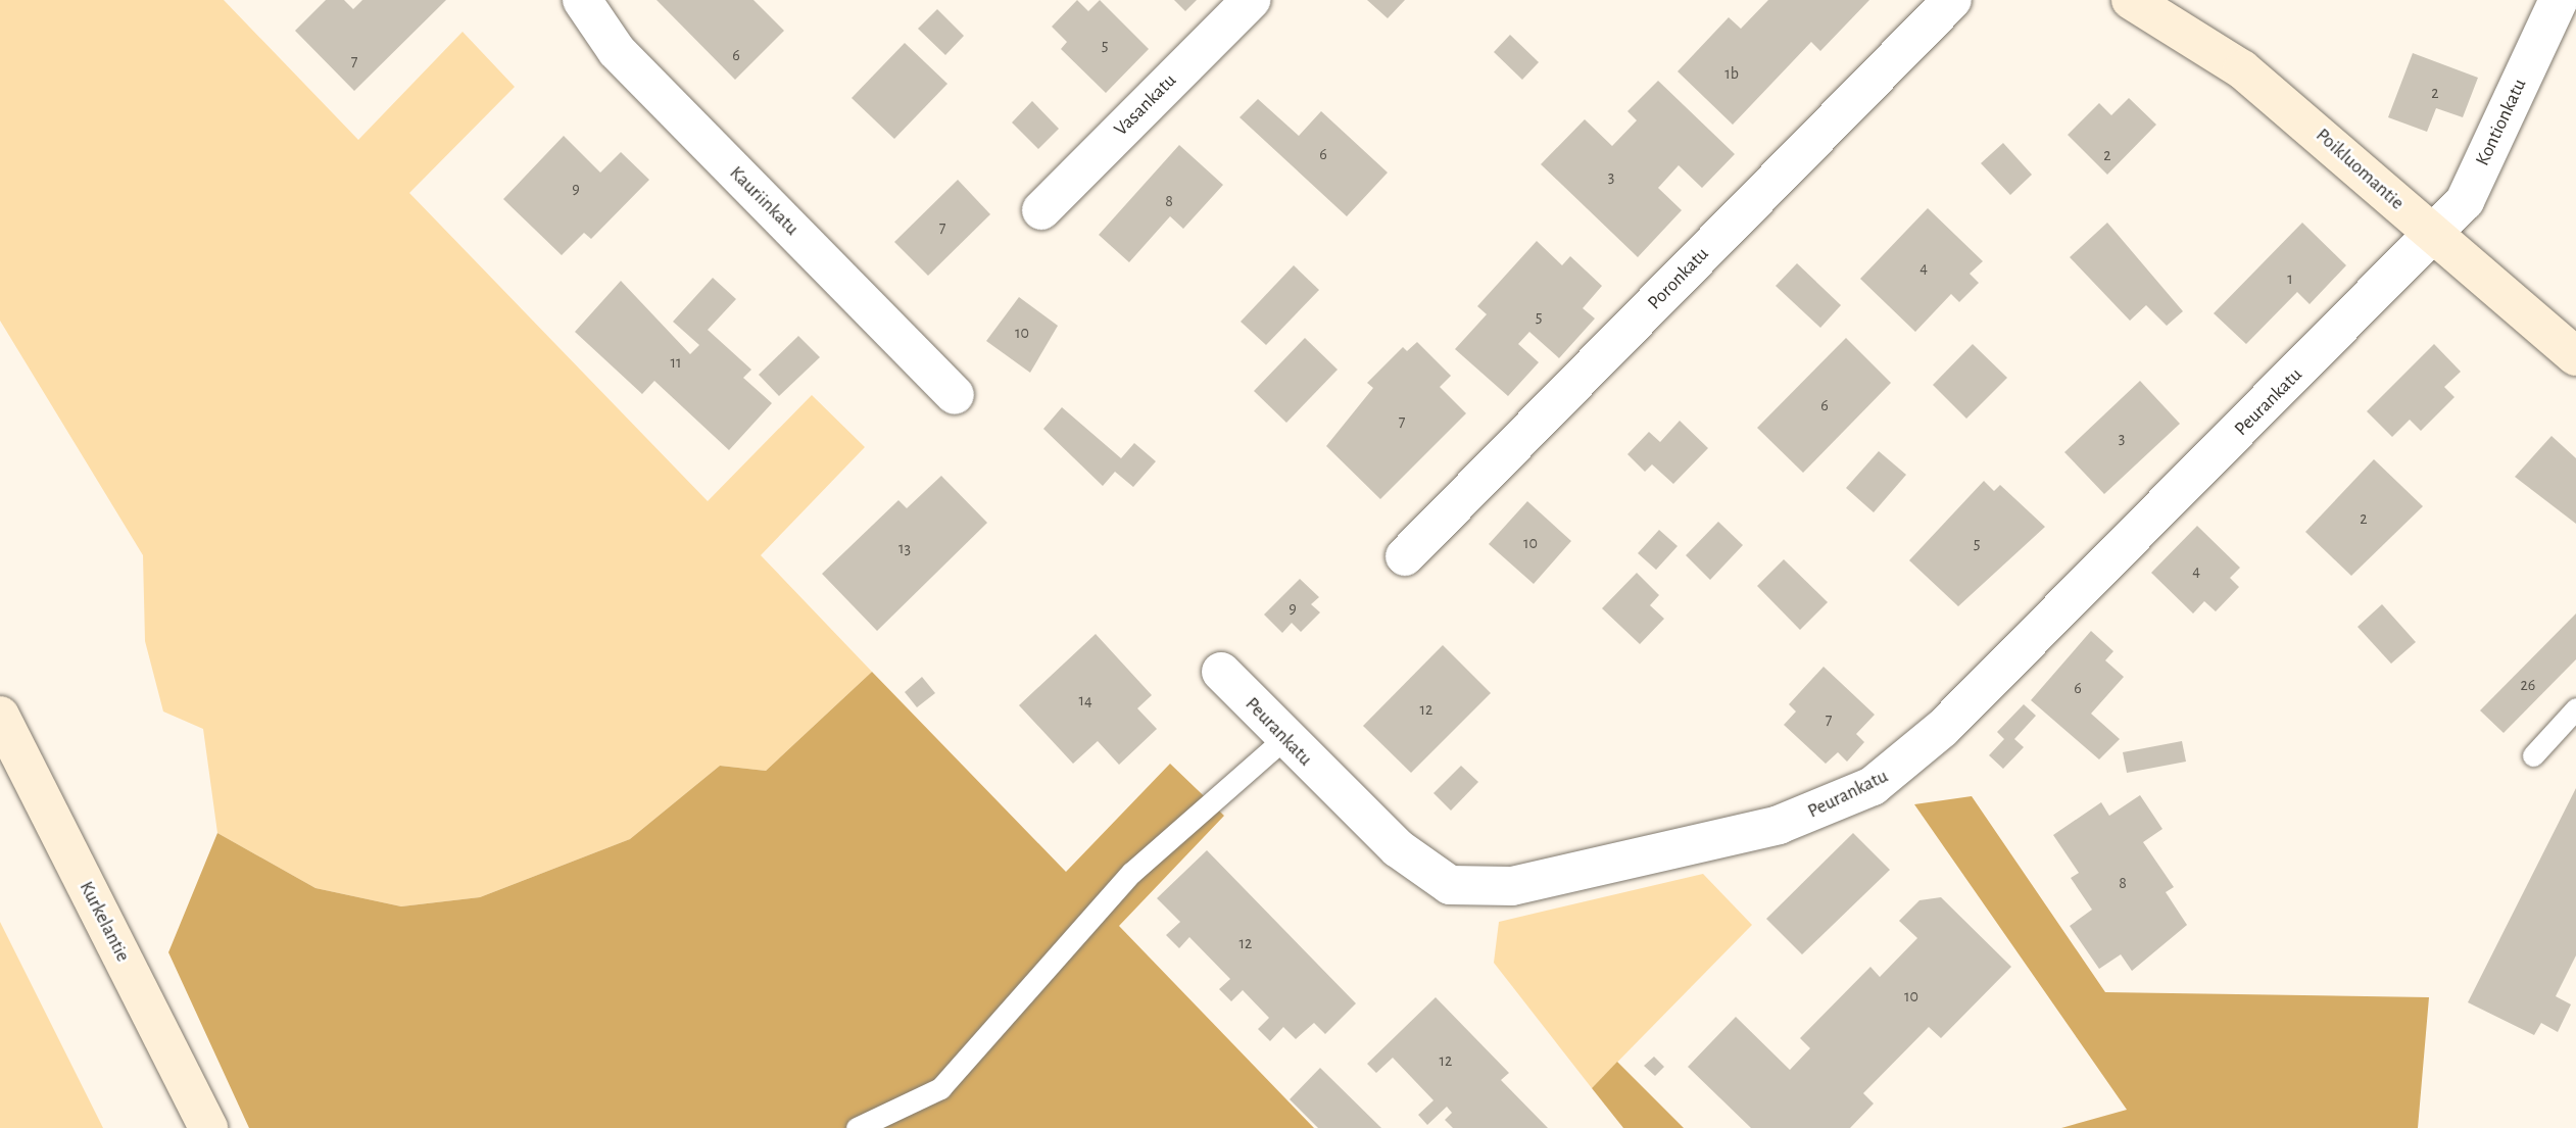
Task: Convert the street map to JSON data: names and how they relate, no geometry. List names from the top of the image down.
{
  "streets": {
    "street": [
      "Vasankatu",
      "Kontionkatu",
      "Poikluomantie",
      "Kauriinkatu",
      "Poronkatu",
      "Peurankatu",
      "Kurkelantie"
    ]
  },
  "crossings": [
    ["Kontionkatu", "Poikluomantie"],
    ["Kontionkatu", "Peurankatu"],
    ["Poikluomantie", "Peurankatu"]
  ],
  "house_numbers": [
    "5",
    "6",
    "7",
    "1b",
    "2",
    "6",
    "2",
    "3",
    "9",
    "8",
    "7",
    "4",
    "1",
    "5",
    "10",
    "11",
    "6",
    "7",
    "3",
    "2",
    "10",
    "5",
    "13",
    "4",
    "9",
    "26",
    "6",
    "14",
    "12",
    "7",
    "8",
    "12",
    "10",
    "12"
  ]
}
